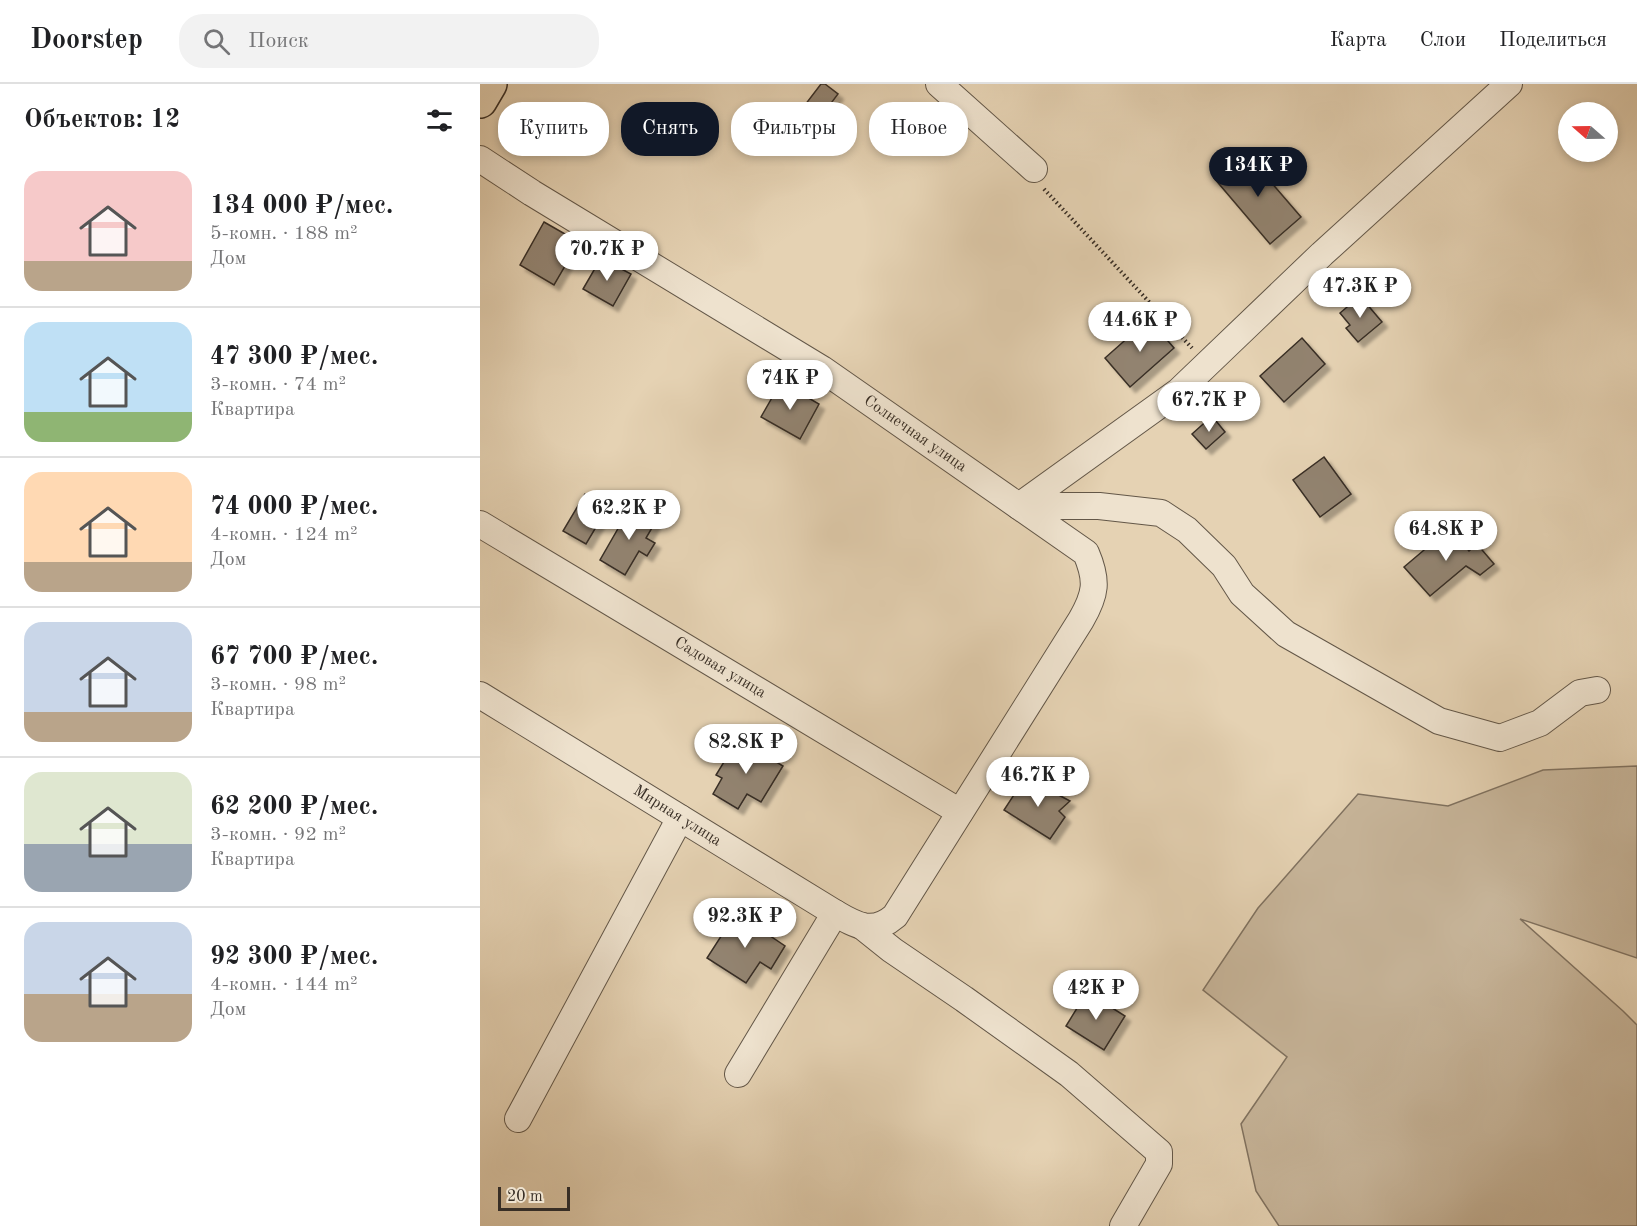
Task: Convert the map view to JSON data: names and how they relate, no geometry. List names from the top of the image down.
{
  "streets": {
    "lane": ["Солнечная улица", "Садовая улица", "Мирная улица"]
  },
  "crossings": [
    ["Солнечная улица", "Садовая улица"]
  ],
  "scale_bar": "20 m",
  "north": "left",
  "page": {
    "header": "Doorstep",
    "search": "Поиск",
    "nav": ["Карта", "Слои", "Поделиться"],
    "heading": "Объектов: 12",
    "chip": [
      "Купить",
      "Снять",
      "Фильтры",
      "Новое"
    ],
    "price": [
      "134K ₽",
      "70.7K ₽",
      "47.3K ₽",
      "44.6K ₽",
      "74K ₽",
      "67.7K ₽",
      "62.2K ₽",
      "64.8K ₽",
      "82.8K ₽",
      "46.7K ₽",
      "92.3K ₽",
      "42K ₽"
    ],
    "list": [
      {
        "name": "134 000 ₽/мес.",
        "note": "5-комн. · 188 m² · Дом"
      },
      {
        "name": "47 300 ₽/мес.",
        "note": "3-комн. · 74 m² · Квартира"
      },
      {
        "name": "74 000 ₽/мес.",
        "note": "4-комн. · 124 m² · Дом"
      },
      {
        "name": "67 700 ₽/мес.",
        "note": "3-комн. · 98 m² · Квартира"
      },
      {
        "name": "62 200 ₽/мес.",
        "note": "3-комн. · 92 m² · Квартира"
      },
      {
        "name": "92 300 ₽/мес.",
        "note": "4-комн. · 144 m² · Дом"
      }
    ],
    "scale": "20 m"
  }
}
